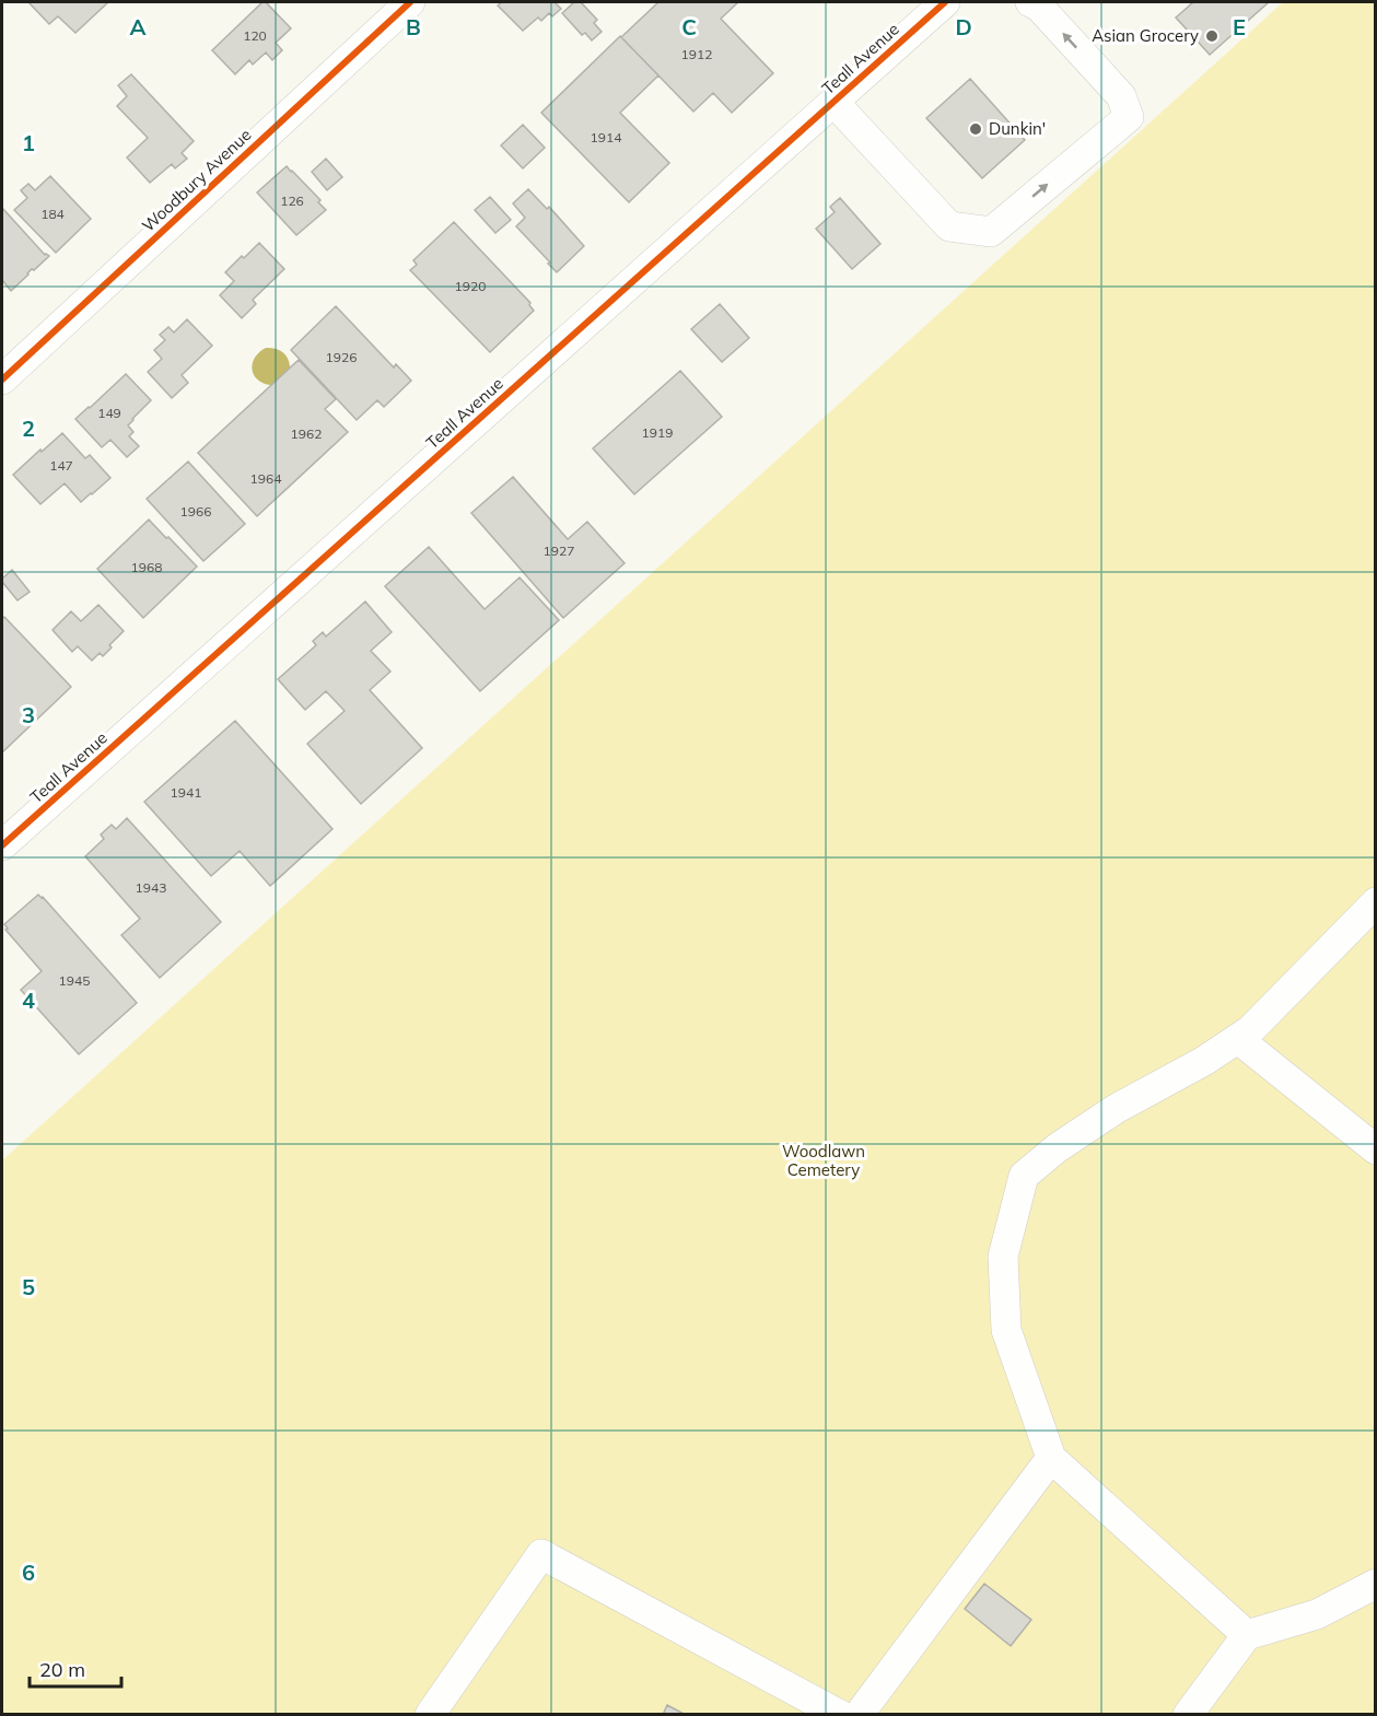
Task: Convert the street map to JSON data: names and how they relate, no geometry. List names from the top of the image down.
{
  "streets": {
    "street": ["Teall Avenue", "Woodbury Avenue"]
  },
  "parks": ["Woodlawn Cemetery"],
  "places": ["Asian Grocery", "Dunkin'"],
  "house_numbers": [
    "120",
    "1912",
    "1914",
    "126",
    "184",
    "1920",
    "1926",
    "149",
    "1919",
    "1962",
    "147",
    "1964",
    "1966",
    "1927",
    "1968",
    "1941",
    "1943",
    "1945"
  ],
  "scale_bar": "20 m",
  "grid": {
    "columns": [
      "A",
      "B",
      "C",
      "D",
      "E"
    ],
    "rows": [
      "1",
      "2",
      "3",
      "4",
      "5",
      "6"
    ]
  }
}
